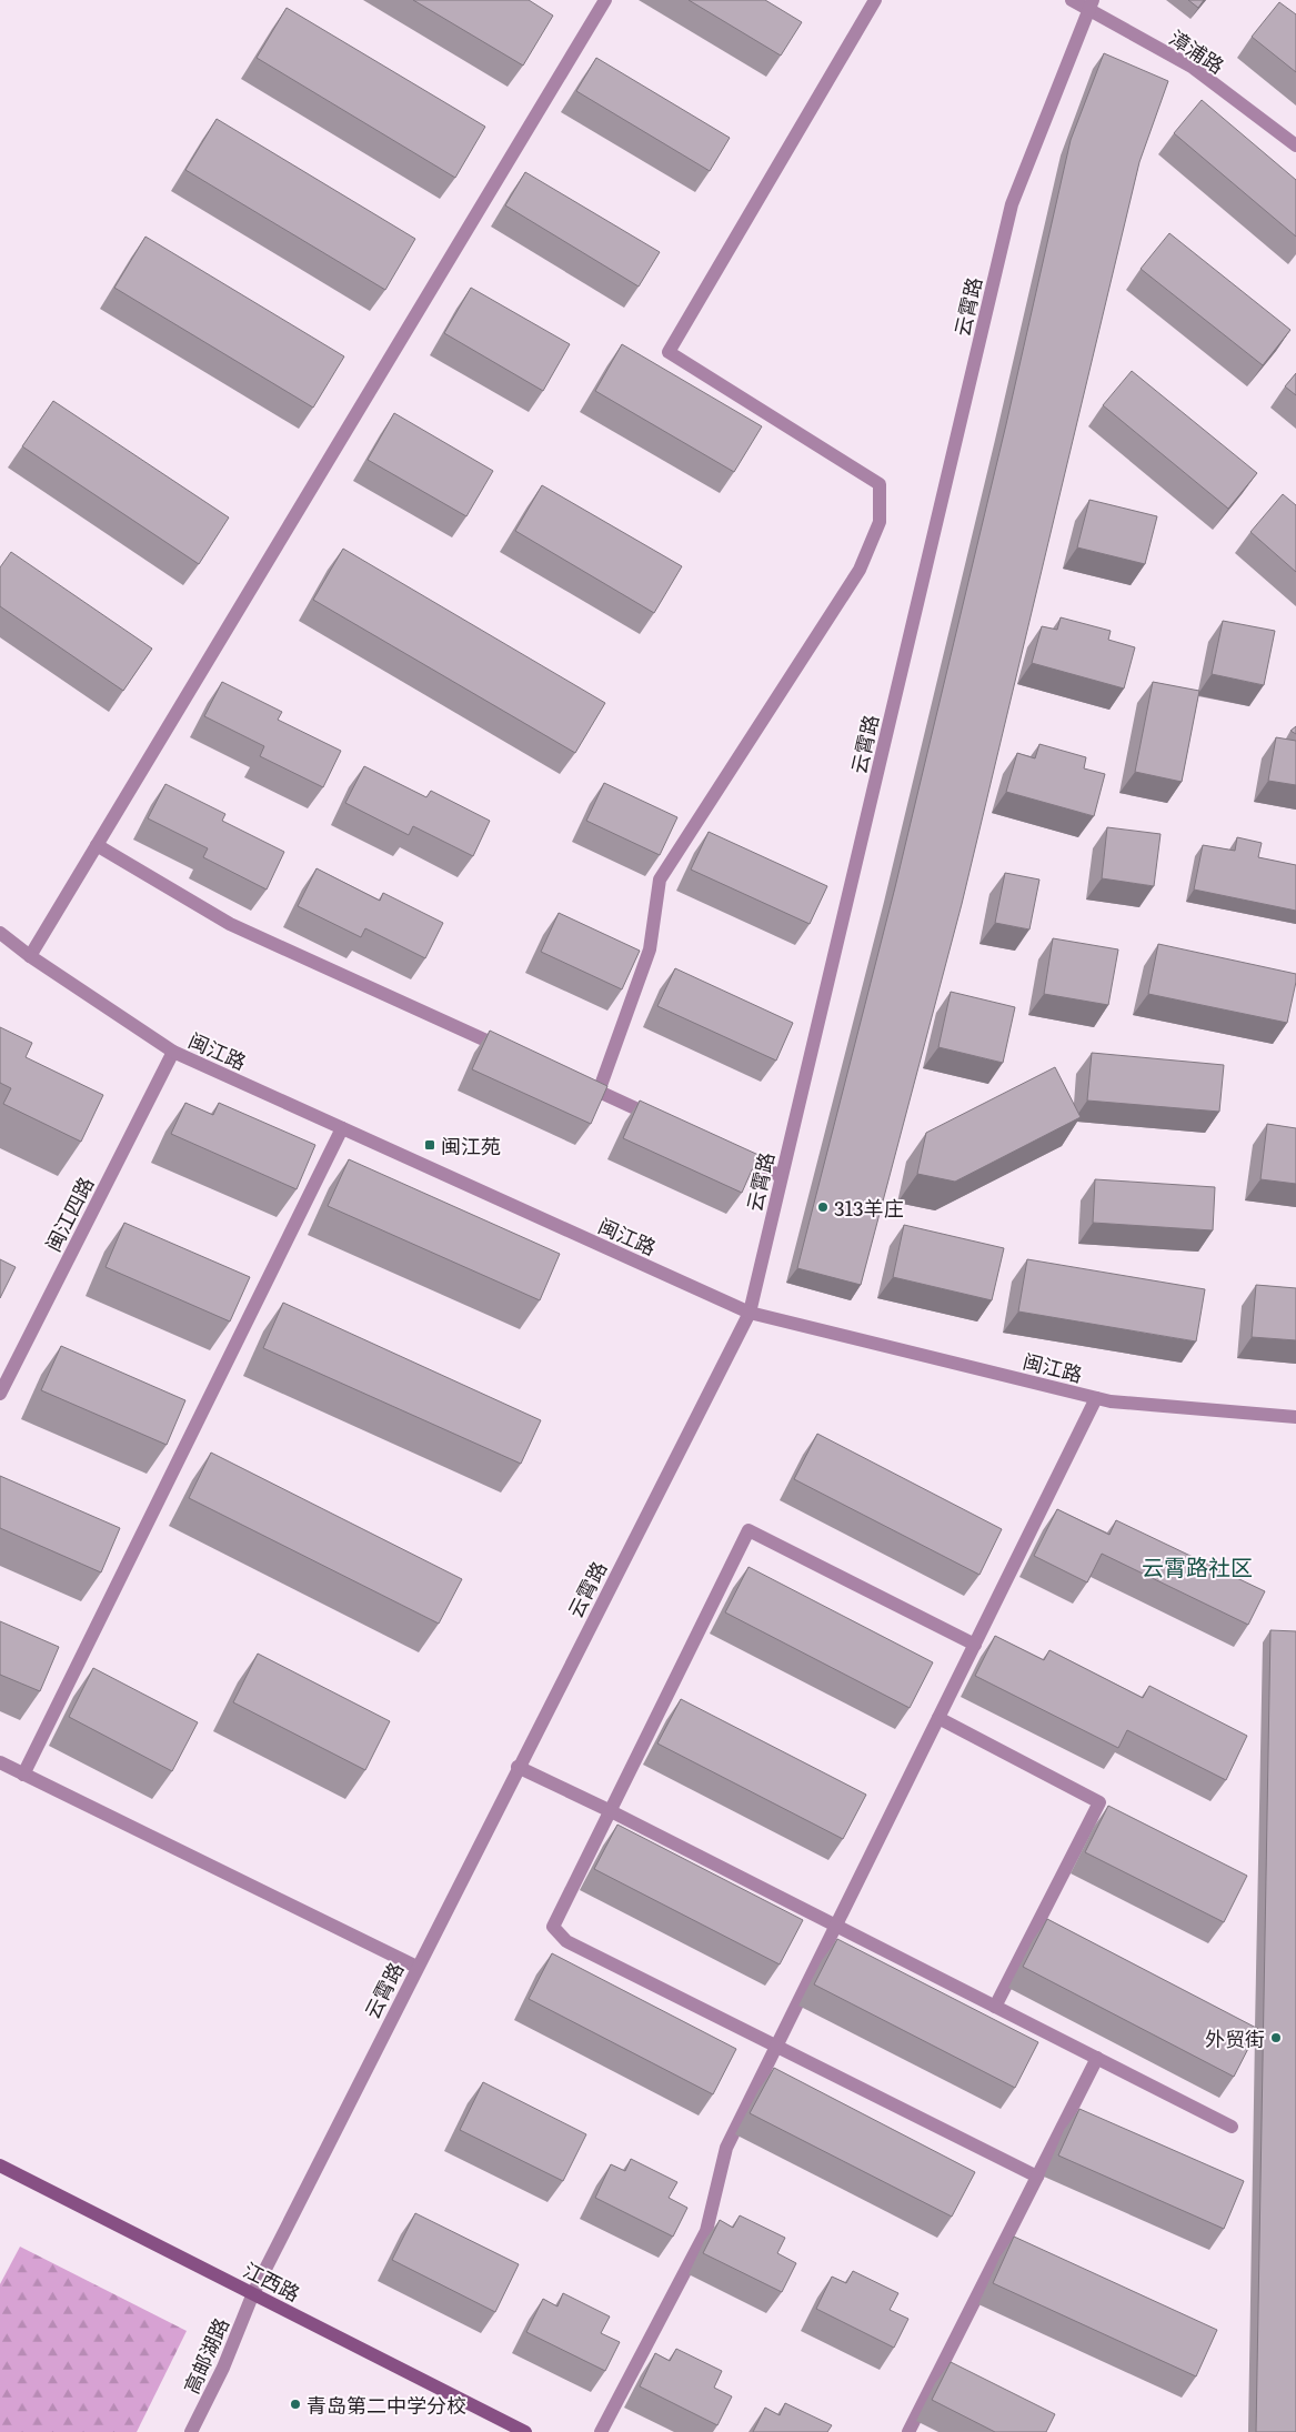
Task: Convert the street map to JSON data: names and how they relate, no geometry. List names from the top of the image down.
{
  "streets": {
    "main road": ["江西路"],
    "street": [
      "漳浦路",
      "云霄路",
      "闽江路",
      "闽江四路",
      "高邮湖路"
    ]
  },
  "crossings": [
    ["漳浦路", "云霄路"],
    ["云霄路", "闽江路"],
    ["云霄路", "江西路"],
    ["云霄路", "高邮湖路"],
    ["闽江路", "闽江四路"],
    ["江西路", "高邮湖路"]
  ],
  "districts": ["云霄路社区"],
  "places": {
    "transit": ["闽江苑"],
    "other": ["313羊庄", "外贸街", "青岛第二中学分校"]
  }
}
